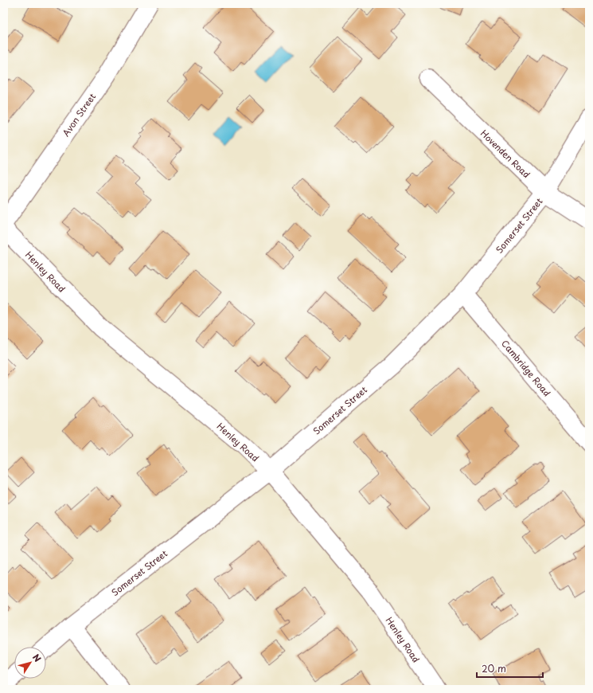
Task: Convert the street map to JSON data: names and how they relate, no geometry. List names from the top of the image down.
{
  "streets": {
    "street": [
      "Avon Street",
      "Hovenden Road",
      "Somerset Street",
      "Henley Road",
      "Cambridge Road"
    ]
  },
  "crossings": [
    ["Hovenden Road", "Somerset Street"],
    ["Somerset Street", "Henley Road"],
    ["Somerset Street", "Cambridge Road"]
  ],
  "scale_bar": "20 m",
  "north": "top right"
}
